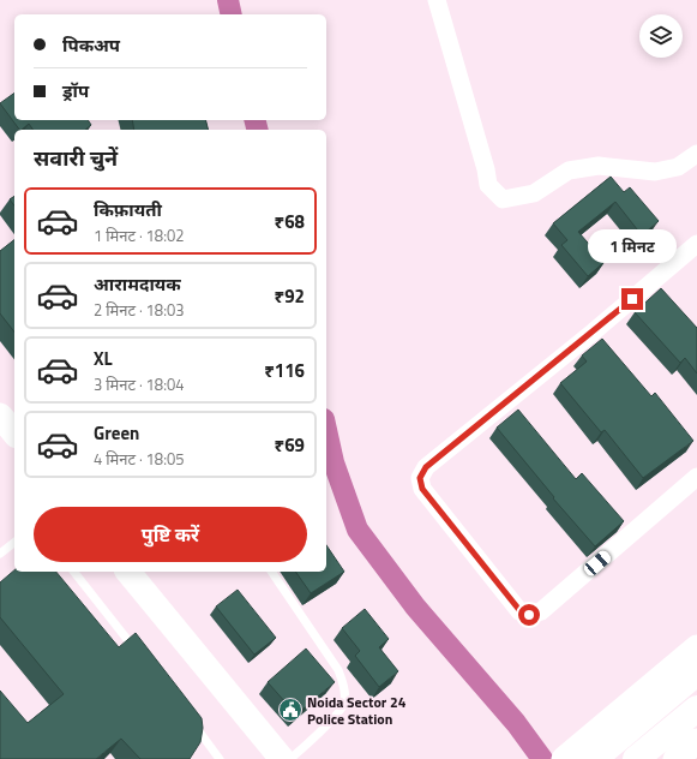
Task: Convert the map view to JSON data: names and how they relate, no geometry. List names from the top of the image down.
{
  "places": {
    "public building": ["Noida Sector 24 Police Station"]
  },
  "page": {
    "banner": ["पिकअप", "ड्रॉप"],
    "heading": "सवारी चुनें",
    "list": [
      {
        "name": "किफ़ायती",
        "note": "1 मिनट · 18:02",
        "value": "₹68"
      },
      {
        "name": "आरामदायक",
        "note": "2 मिनट · 18:03",
        "value": "₹92"
      },
      {
        "name": "XL",
        "note": "3 मिनट · 18:04",
        "value": "₹116"
      },
      {
        "name": "Green",
        "note": "4 मिनट · 18:05",
        "value": "₹69"
      }
    ],
    "bubble": "1 मिनट",
    "buttons": "पुष्टि करें"
  }
}
